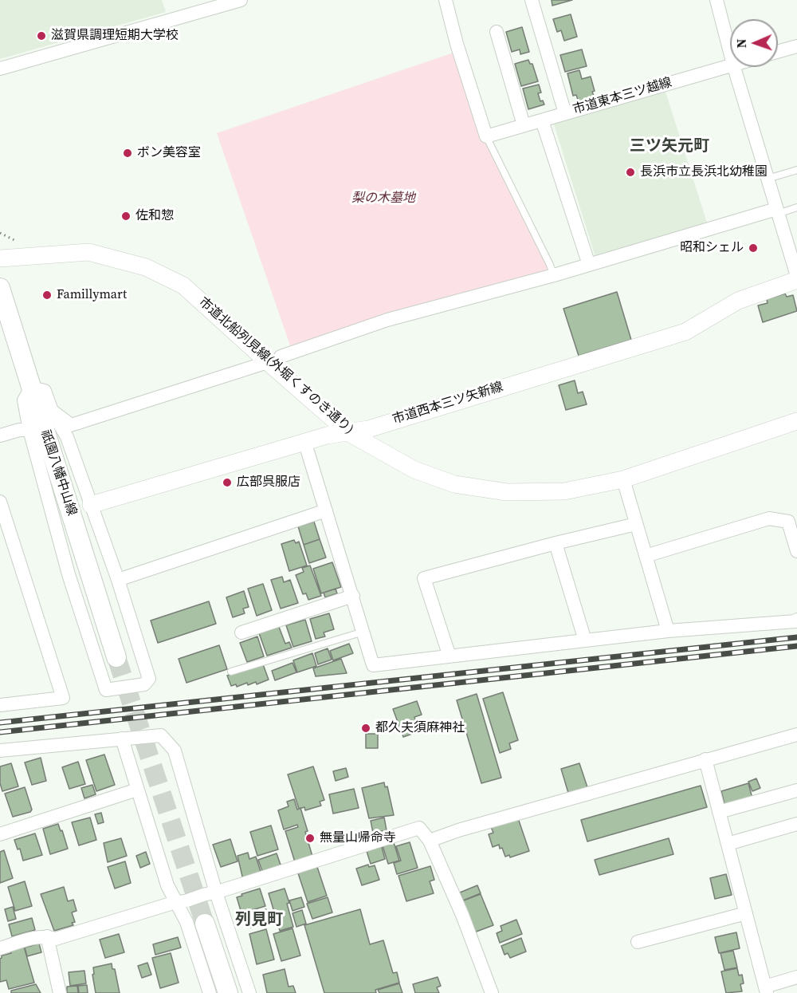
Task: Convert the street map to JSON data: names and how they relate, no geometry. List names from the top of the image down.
{
  "streets": {
    "main road": ["祇園八幡中山線"],
    "street": ["市道東本三ツ越線", "市道北船列見線(外堀くすのき通り)", "市道西本三ツ矢新線"]
  },
  "crossings": [
    ["市道北船列見線(外堀くすのき通り)", "市道西本三ツ矢新線"]
  ],
  "districts": ["三ツ矢元町", "列見町"],
  "parks": ["梨の木墓地"],
  "places": [
    "滋賀県調理短期大学校",
    "ボン美容室",
    "長浜市立長浜北幼稚園",
    "佐和惣",
    "昭和シェル",
    "Famillymart",
    "広部呉服店",
    "都久夫須麻神社",
    "無量山帰命寺"
  ],
  "north": "left"
}
